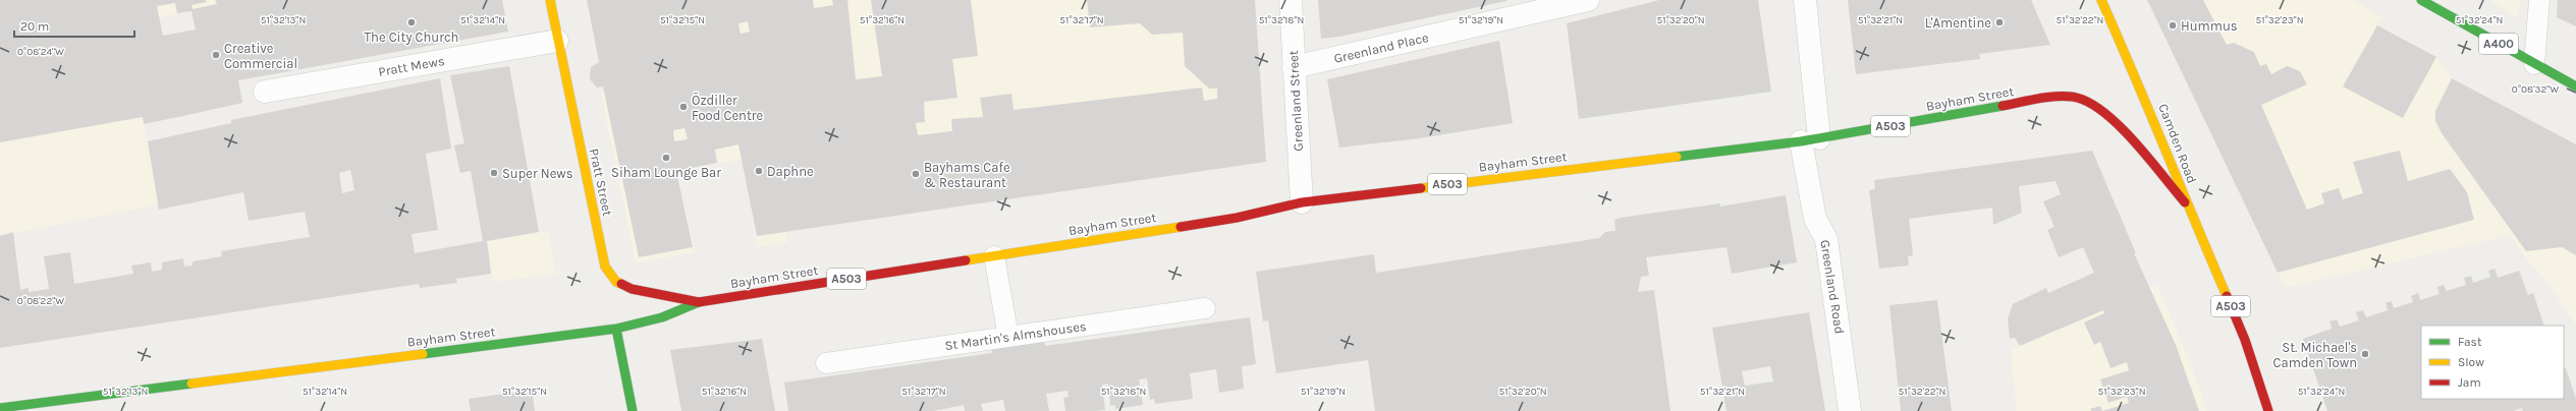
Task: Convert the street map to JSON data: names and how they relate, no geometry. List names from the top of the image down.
{
  "streets": {
    "main road": [
      "A400",
      "Bayham Street",
      "A503",
      "Camden Road",
      "Pratt Street"
    ],
    "street": [
      "Greenland Place",
      "Pratt Mews",
      "Greenland Street",
      "Greenland Road"
    ],
    "lane": ["St Martin's Almshouses"]
  },
  "crossings": [
    ["Greenland Place", "Greenland Street"],
    ["Pratt Mews", "Pratt Street"],
    ["Bayham Street", "Greenland Street"],
    ["Bayham Street", "Camden Road"],
    ["Bayham Street", "Pratt Street"],
    ["Bayham Street", "Greenland Road"]
  ],
  "places": [
    "The City Church",
    "L'Amentine",
    "Hummus",
    "Creative Commercial",
    "Özdiller Food Centre",
    "Siham Lounge Bar",
    "Daphne",
    "Super News",
    "Bayhams Cafe & Restaurant",
    "St. Michael's Camden Town"
  ],
  "legend": ["Fast", "Slow", "Jam"],
  "scale_bar": "20 m",
  "coordinates": [
    "51°32'13\"N",
    "51°32'14\"N",
    "51°32'16\"N",
    "51°32'17\"N",
    "51°32'18\"N",
    "51°32'19\"N",
    "51°32'15\"N",
    "51°32'20\"N",
    "51°32'21\"N",
    "51°32'22\"N",
    "51°32'23\"N",
    "51°32'24\"N",
    "0°08'24\"W",
    "0°08'32\"W",
    "0°08'22\"W"
  ]
}
